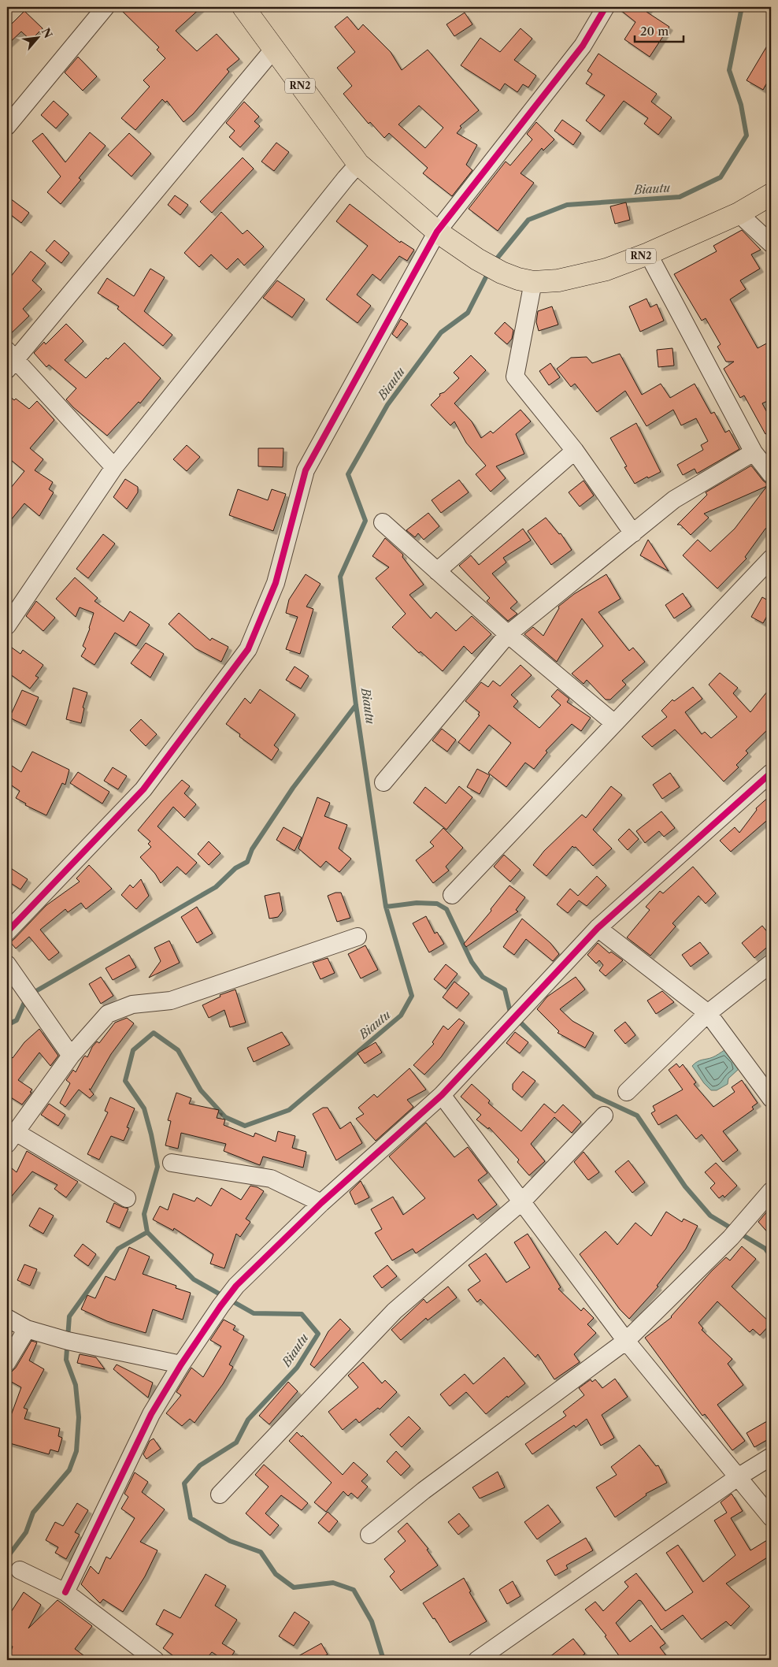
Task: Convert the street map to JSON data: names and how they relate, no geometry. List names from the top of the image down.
{
  "streets": {
    "highway": ["RN2"]
  },
  "water": ["Biautu"],
  "scale_bar": "20 m",
  "north": "top right"
}
